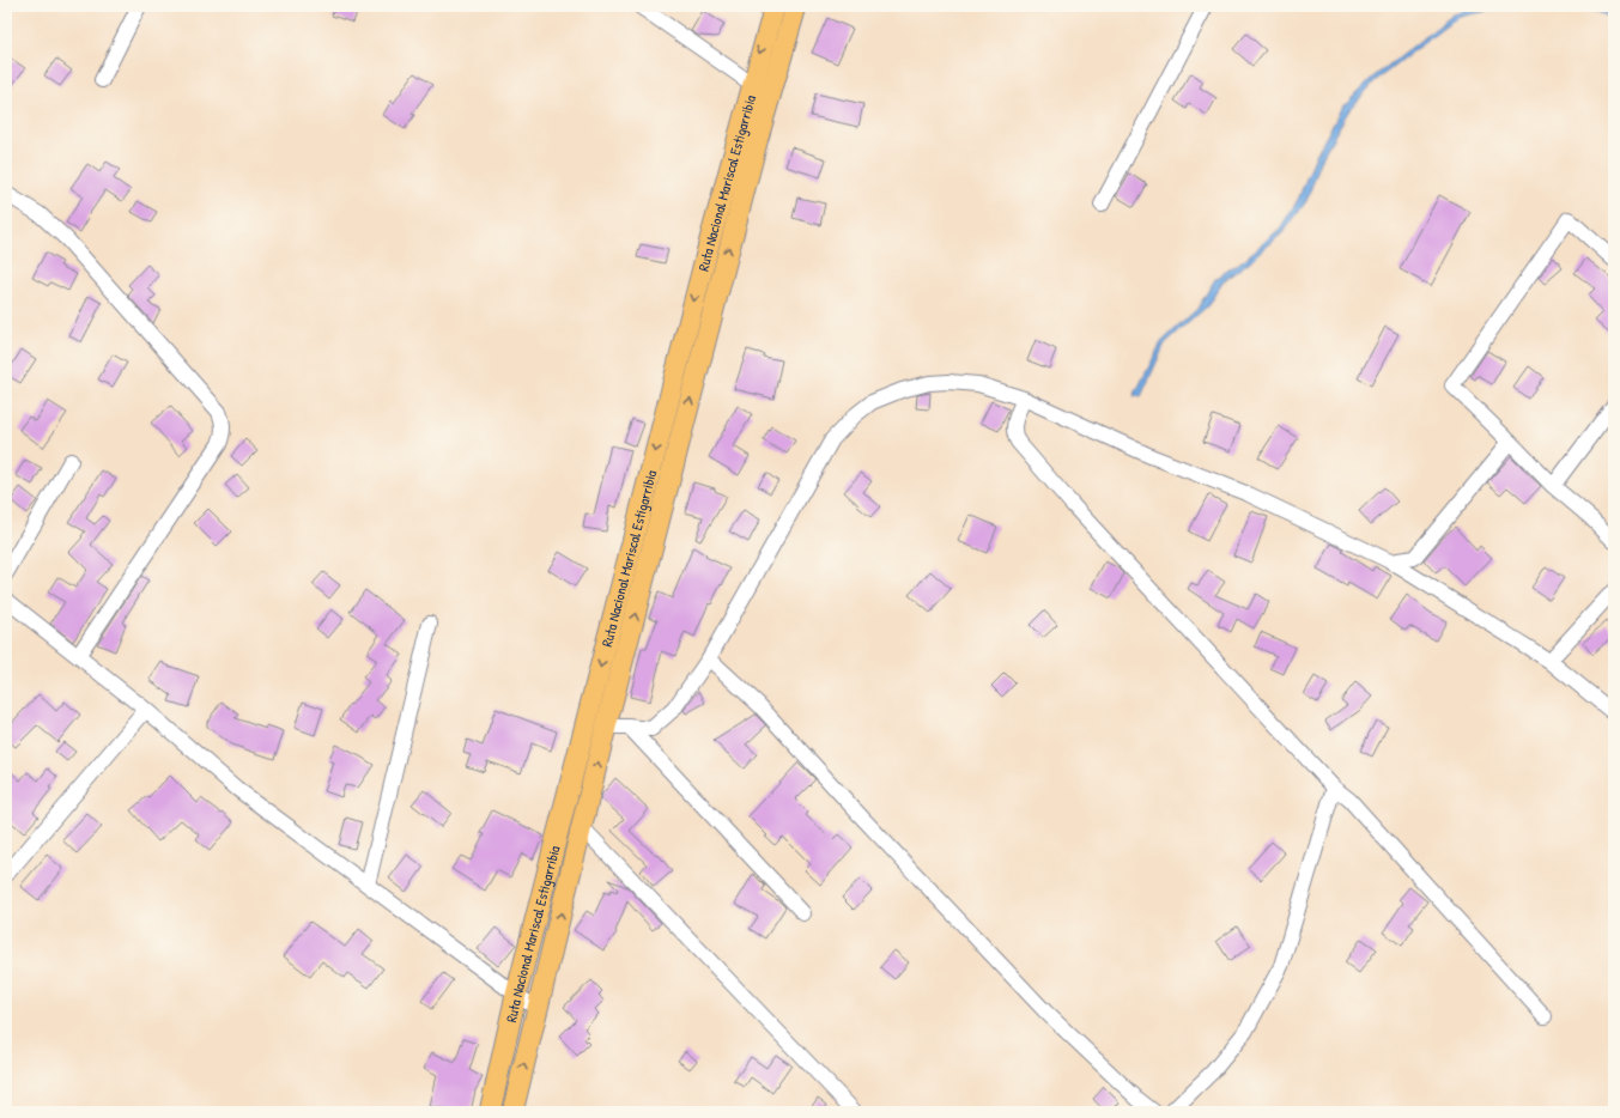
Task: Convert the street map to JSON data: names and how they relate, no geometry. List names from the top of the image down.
{
  "streets": {
    "highway": ["Ruta Nacional Mariscal Estigarribia"]
  }
}
